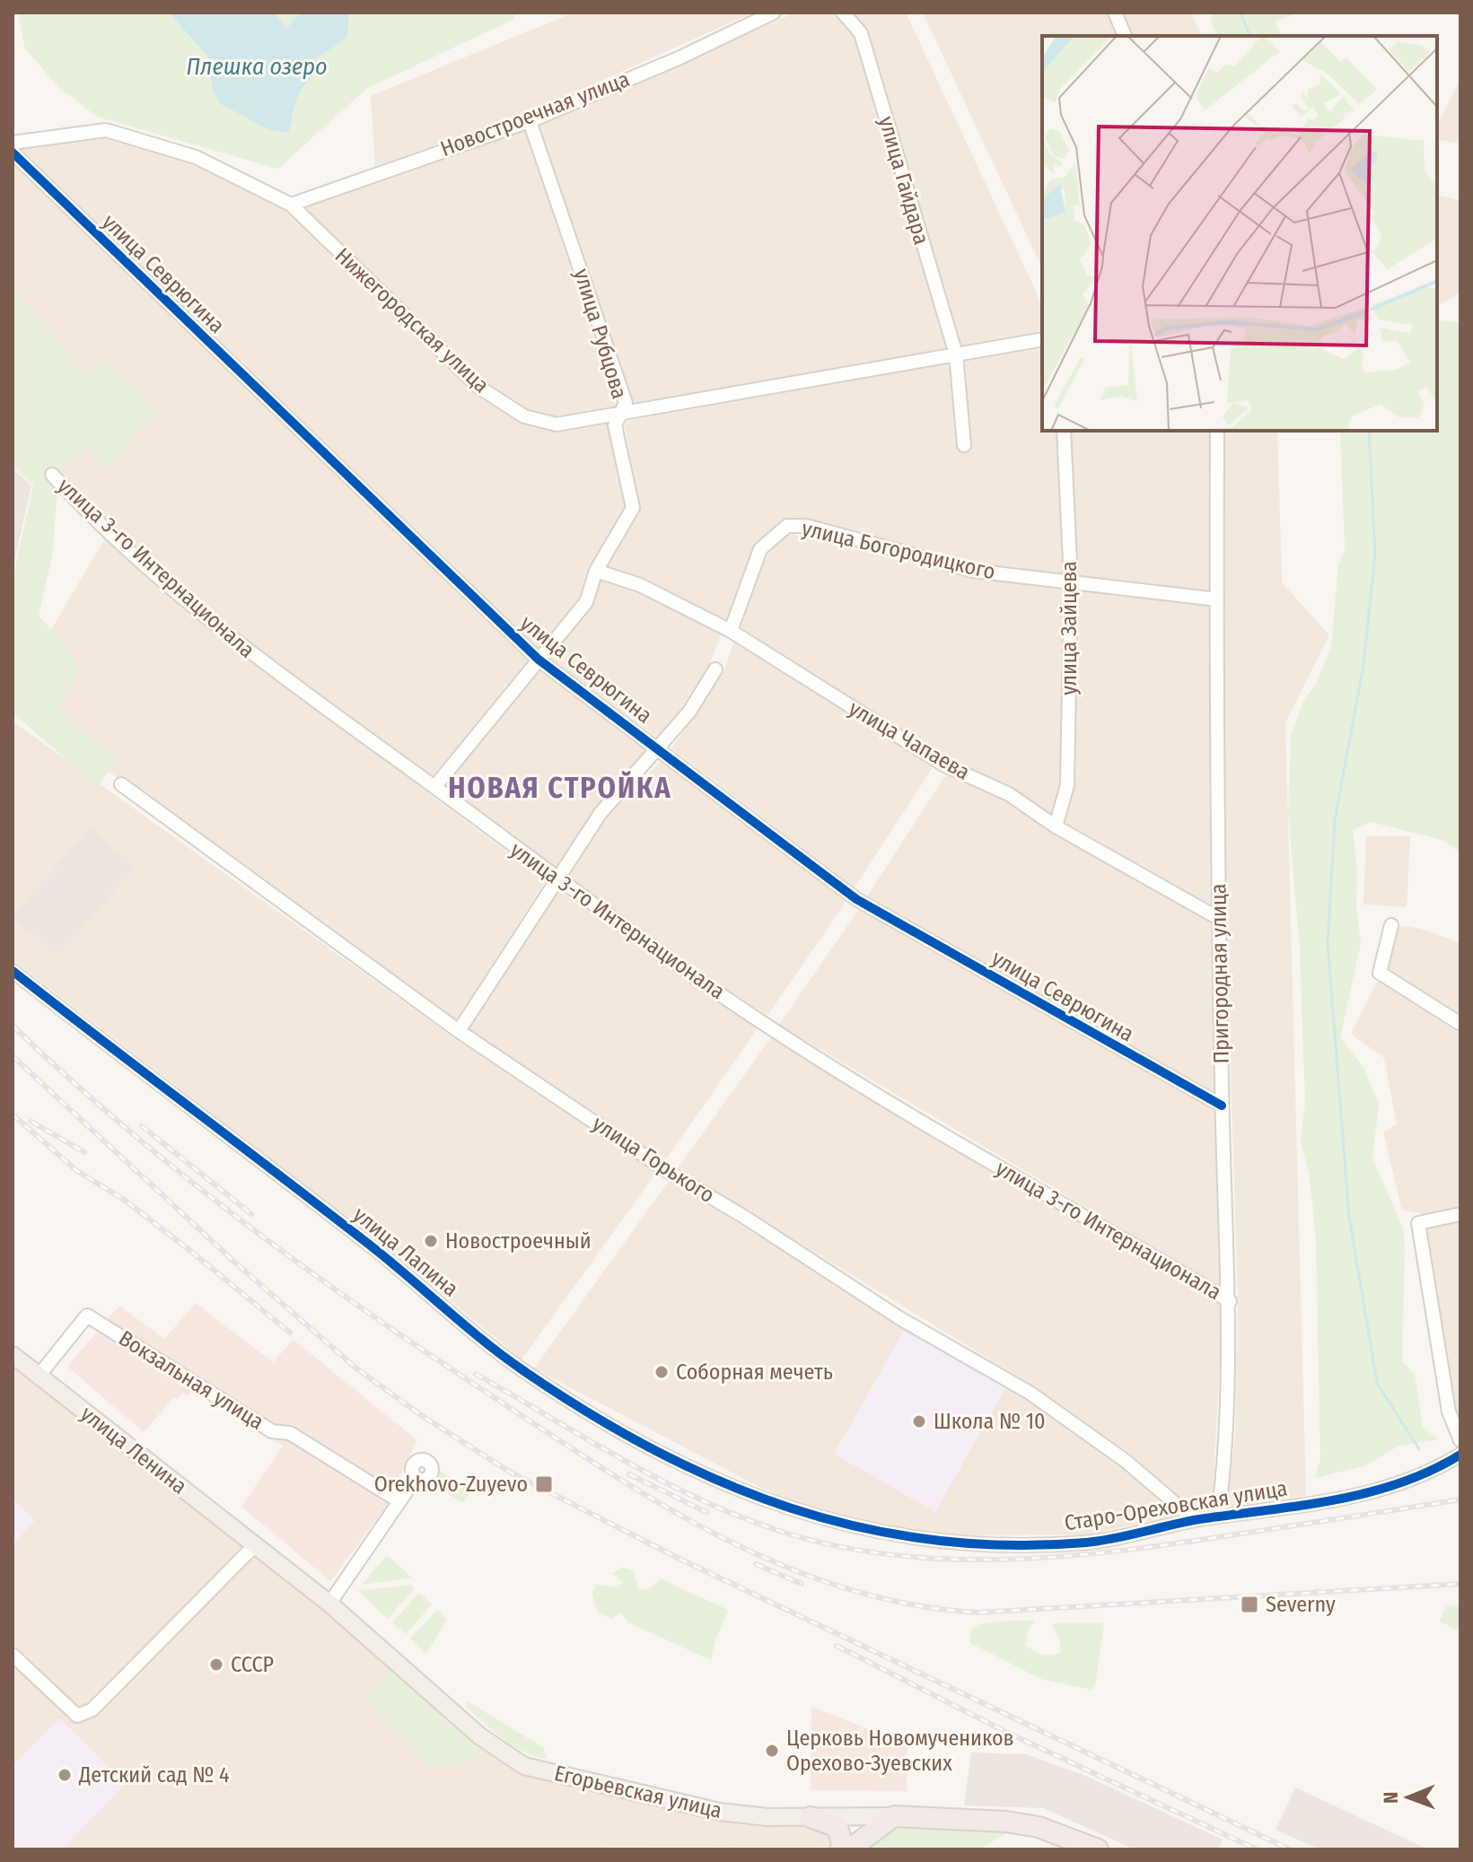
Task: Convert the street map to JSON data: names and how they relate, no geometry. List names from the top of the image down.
{
  "streets": {
    "highway": ["Егорьевская улица"],
    "main road": ["улица Ленина"],
    "street": [
      "Новостроечная улица",
      "улица Гайдара",
      "улица Севрюгина",
      "Нижегородская улица",
      "улица Рубцова",
      "улица Богородицкого",
      "улица 3-го Интернационала",
      "улица Зайцева",
      "улица Чапаева",
      "Пригородная улица",
      "улица Горького",
      "улица Лапина",
      "Вокзальная улица",
      "Старо-Ореховская улица"
    ]
  },
  "crossings": [
    ["Новостроечная улица", "Нижегородская улица"],
    ["Новостроечная улица", "улица Рубцова"],
    ["улица Гайдара", "Нижегородская улица"],
    ["улица Севрюгина", "улица Рубцова"],
    ["улица Севрюгина", "Пригородная улица"],
    ["Нижегородская улица", "улица Рубцова"],
    ["улица Рубцова", "улица 3-го Интернационала"],
    ["улица Рубцова", "улица Чапаева"],
    ["улица Богородицкого", "улица Зайцева"],
    ["улица Богородицкого", "улица Чапаева"],
    ["улица Богородицкого", "Пригородная улица"],
    ["улица 3-го Интернационала", "Пригородная улица"],
    ["улица Зайцева", "улица Чапаева"],
    ["улица Чапаева", "Пригородная улица"],
    ["Пригородная улица", "Старо-Ореховская улица"],
    ["улица Горького", "Старо-Ореховская улица"],
    ["улица Лапина", "Старо-Ореховская улица"],
    ["Вокзальная улица", "улица Ленина"],
    ["улица Ленина", "Егорьевская улица"]
  ],
  "districts": ["НОВАЯ СТРОЙКА"],
  "water": ["Плешка озеро"],
  "places": {
    "other": [
      "Новостроечный",
      "Соборная мечеть",
      "Школа № 10",
      "СССР",
      "Церковь Новомучеников Орехово-Зуевских",
      "Детский сад № 4"
    ],
    "transit": ["Orekhovo-Zuyevo", "Severny"]
  },
  "north": "left"
}
